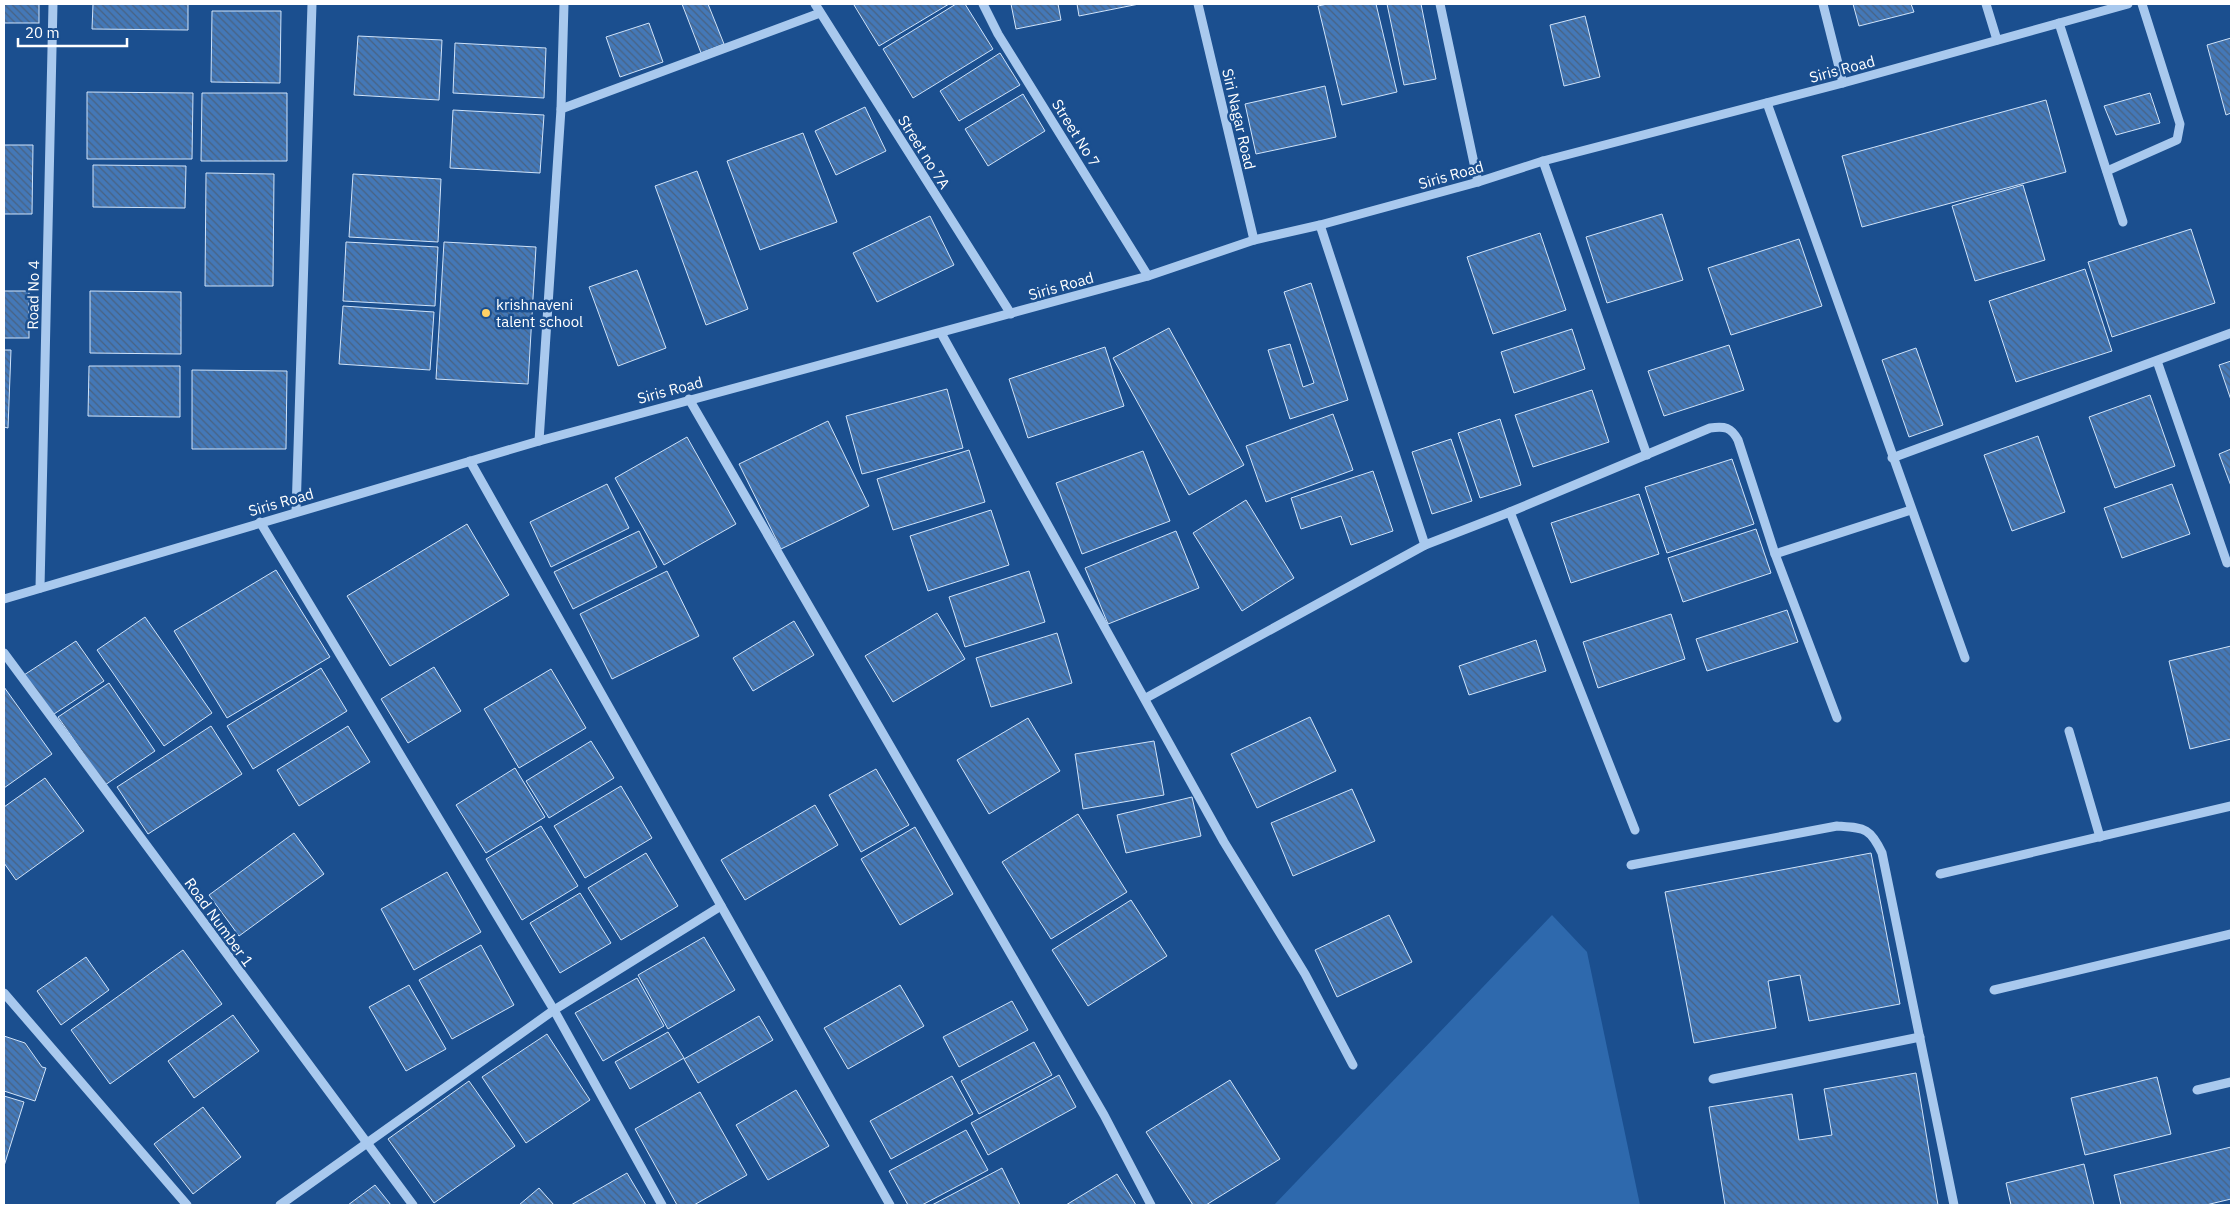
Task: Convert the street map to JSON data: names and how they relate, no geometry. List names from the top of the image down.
{
  "streets": {
    "street": [
      "Siris Road",
      "Siri Nagar Road",
      "Street No 7",
      "Street no 7A",
      "Road No 4",
      "Road Number 1"
    ]
  },
  "crossings": [
    ["Siris Road", "Siri Nagar Road"],
    ["Siris Road", "Street No 7"],
    ["Siris Road", "Street no 7A"],
    ["Siris Road", "Road No 4"]
  ],
  "places": ["krishnaveni talent school"],
  "scale_bar": "20 m"
}
